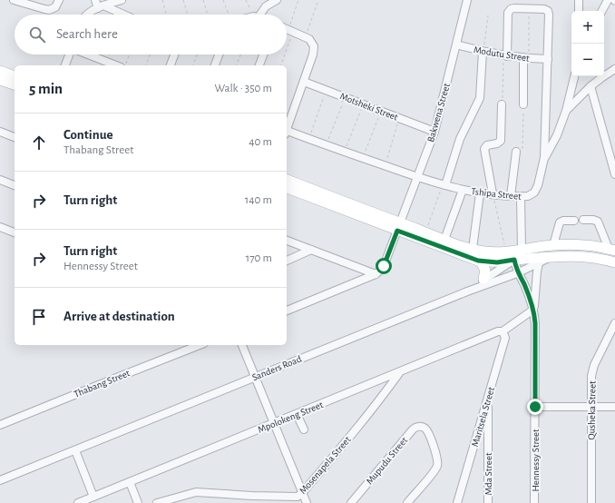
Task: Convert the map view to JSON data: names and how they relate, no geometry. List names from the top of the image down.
{
  "streets": {
    "street": [
      "Modutu Street",
      "Motsheki Street",
      "Bakwena Street",
      "Tshipa Street",
      "Sanders Road",
      "Thabang Street",
      "Qusheka Street",
      "Mpolokeng Street",
      "Maritsela Street",
      "Mupudu Street",
      "Hennessy Street",
      "Mosenapela Street",
      "Mda Street"
    ]
  },
  "crossings": [
    ["Modutu Street", "Bakwena Street"],
    ["Modutu Street", "Tshipa Street"],
    ["Motsheki Street", "Bakwena Street"],
    ["Bakwena Street", "Tshipa Street"],
    ["Sanders Road", "Hennessy Street"],
    ["Mpolokeng Street", "Maritsela Street"],
    ["Mpolokeng Street", "Hennessy Street"],
    ["Mpolokeng Street", "Mosenapela Street"],
    ["Maritsela Street", "Mda Street"]
  ],
  "page": {
    "map_buttons": ["+", "−"],
    "search": "Search here",
    "heading": ["5 min", "Walk · 350 m"],
    "list": [
      ["Continue", "Thabang Street", "40 m"],
      ["Turn right", "140 m"],
      ["Turn right", "Hennessy Street", "170 m"],
      "Arrive at destination"
    ]
  }
}
